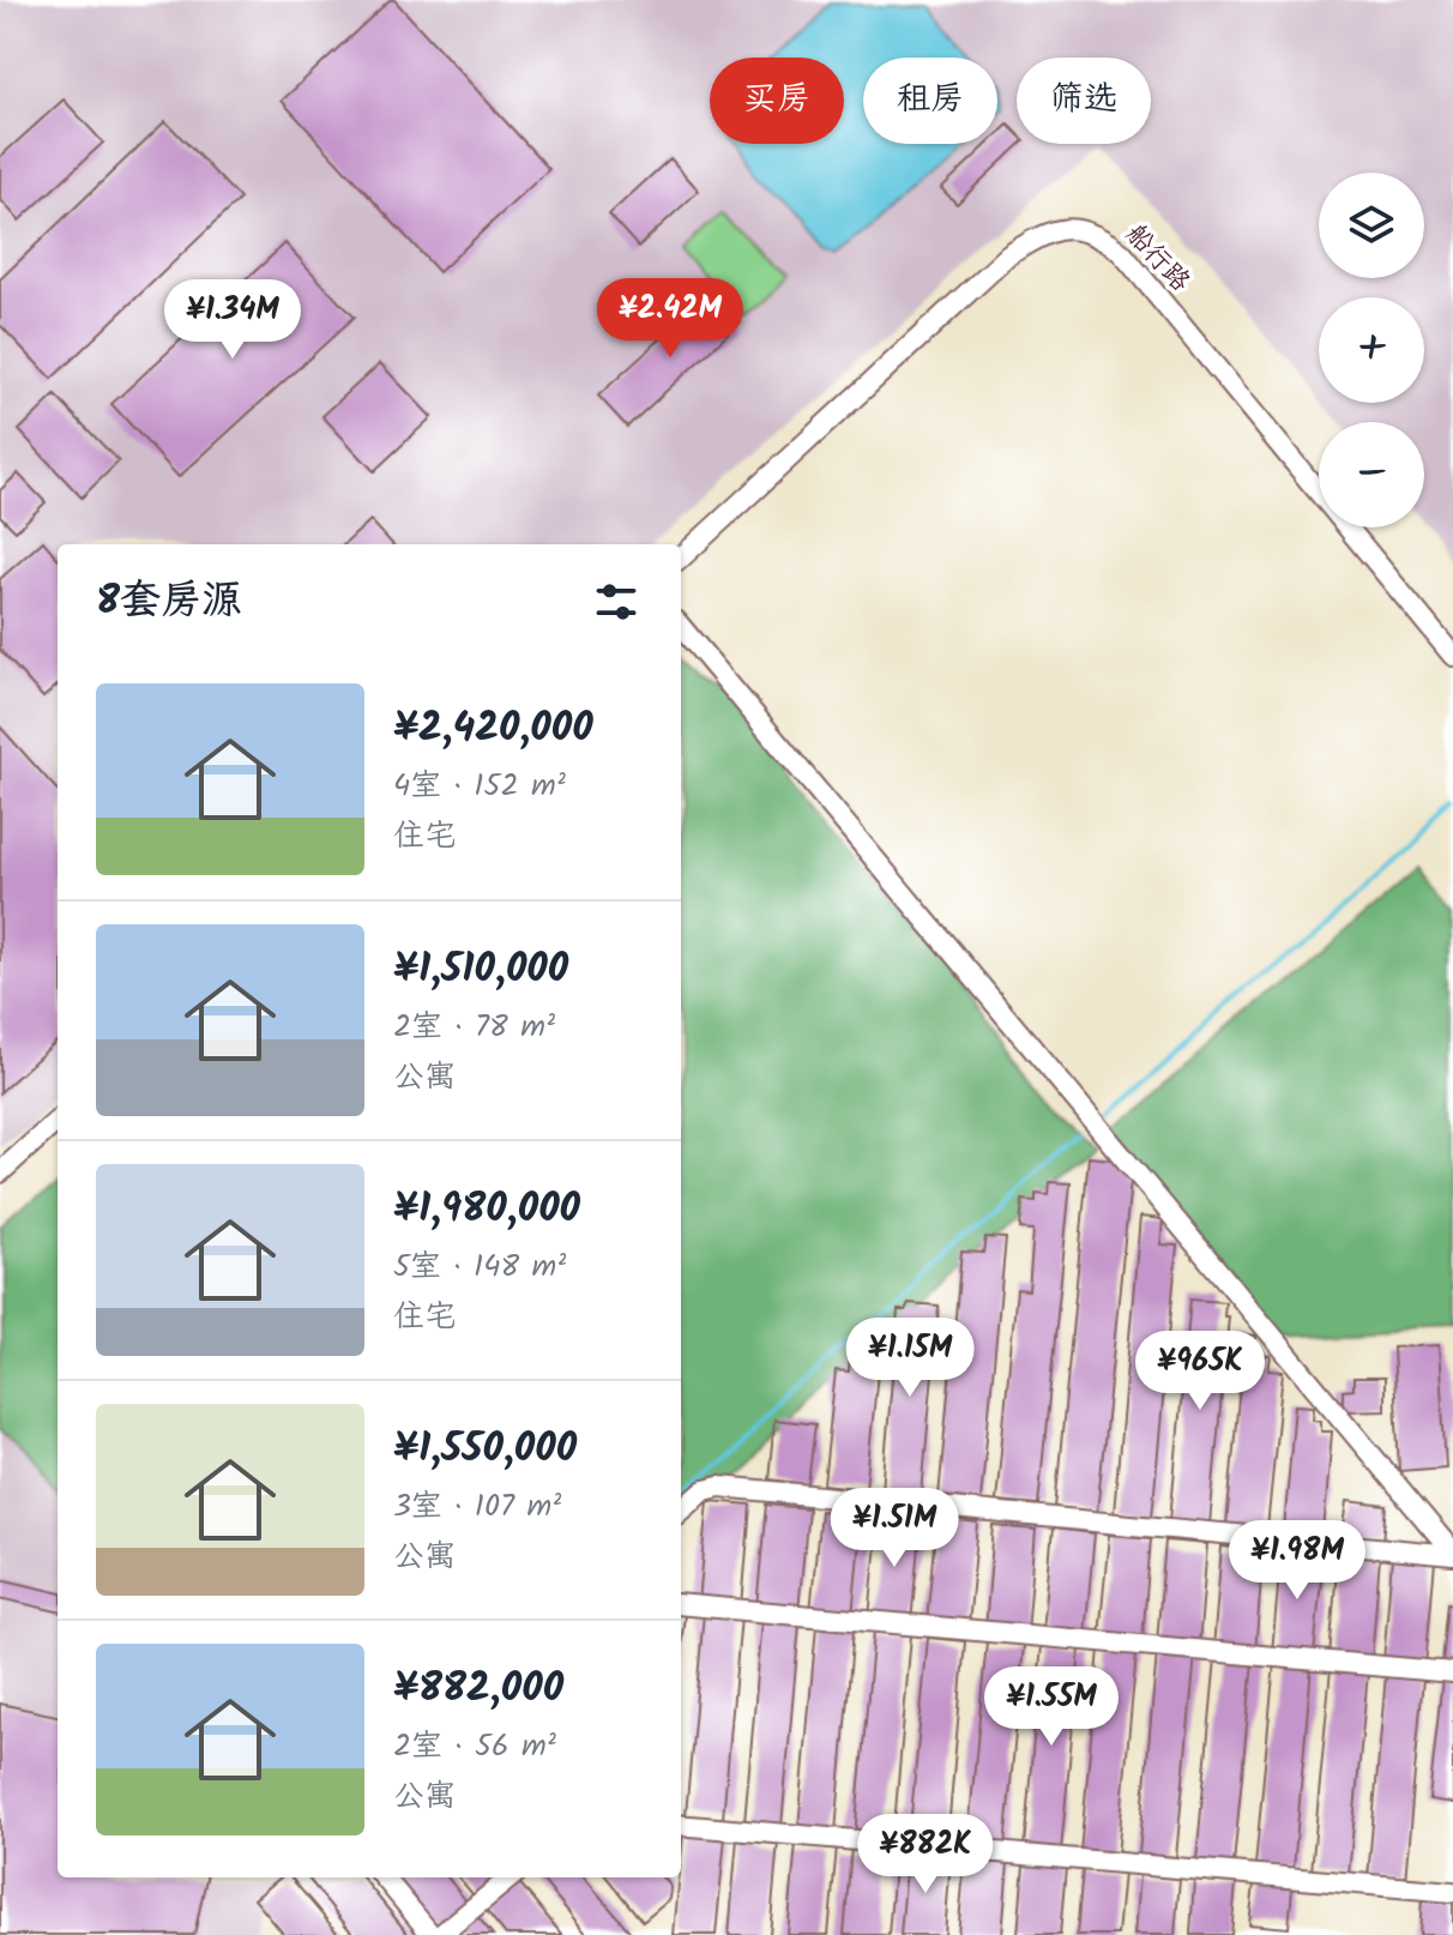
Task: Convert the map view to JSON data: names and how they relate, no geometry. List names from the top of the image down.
{
  "streets": {
    "street": ["船行路"]
  },
  "page": {
    "chip": ["买房", "租房", "筛选"],
    "map_buttons": ["+", "−"],
    "price": [
      "¥2.42M",
      "¥1.34M",
      "¥1.15M",
      "¥965K",
      "¥1.51M",
      "¥1.98M",
      "¥1.55M",
      "¥882K"
    ],
    "heading": "8套房源",
    "list": [
      {
        "name": "¥2,420,000",
        "note": "4室 · 152 m² · 住宅"
      },
      {
        "name": "¥1,510,000",
        "note": "2室 · 78 m² · 公寓"
      },
      {
        "name": "¥1,980,000",
        "note": "5室 · 148 m² · 住宅"
      },
      {
        "name": "¥1,550,000",
        "note": "3室 · 107 m² · 公寓"
      },
      {
        "name": "¥882,000",
        "note": "2室 · 56 m² · 公寓"
      }
    ]
  }
}
